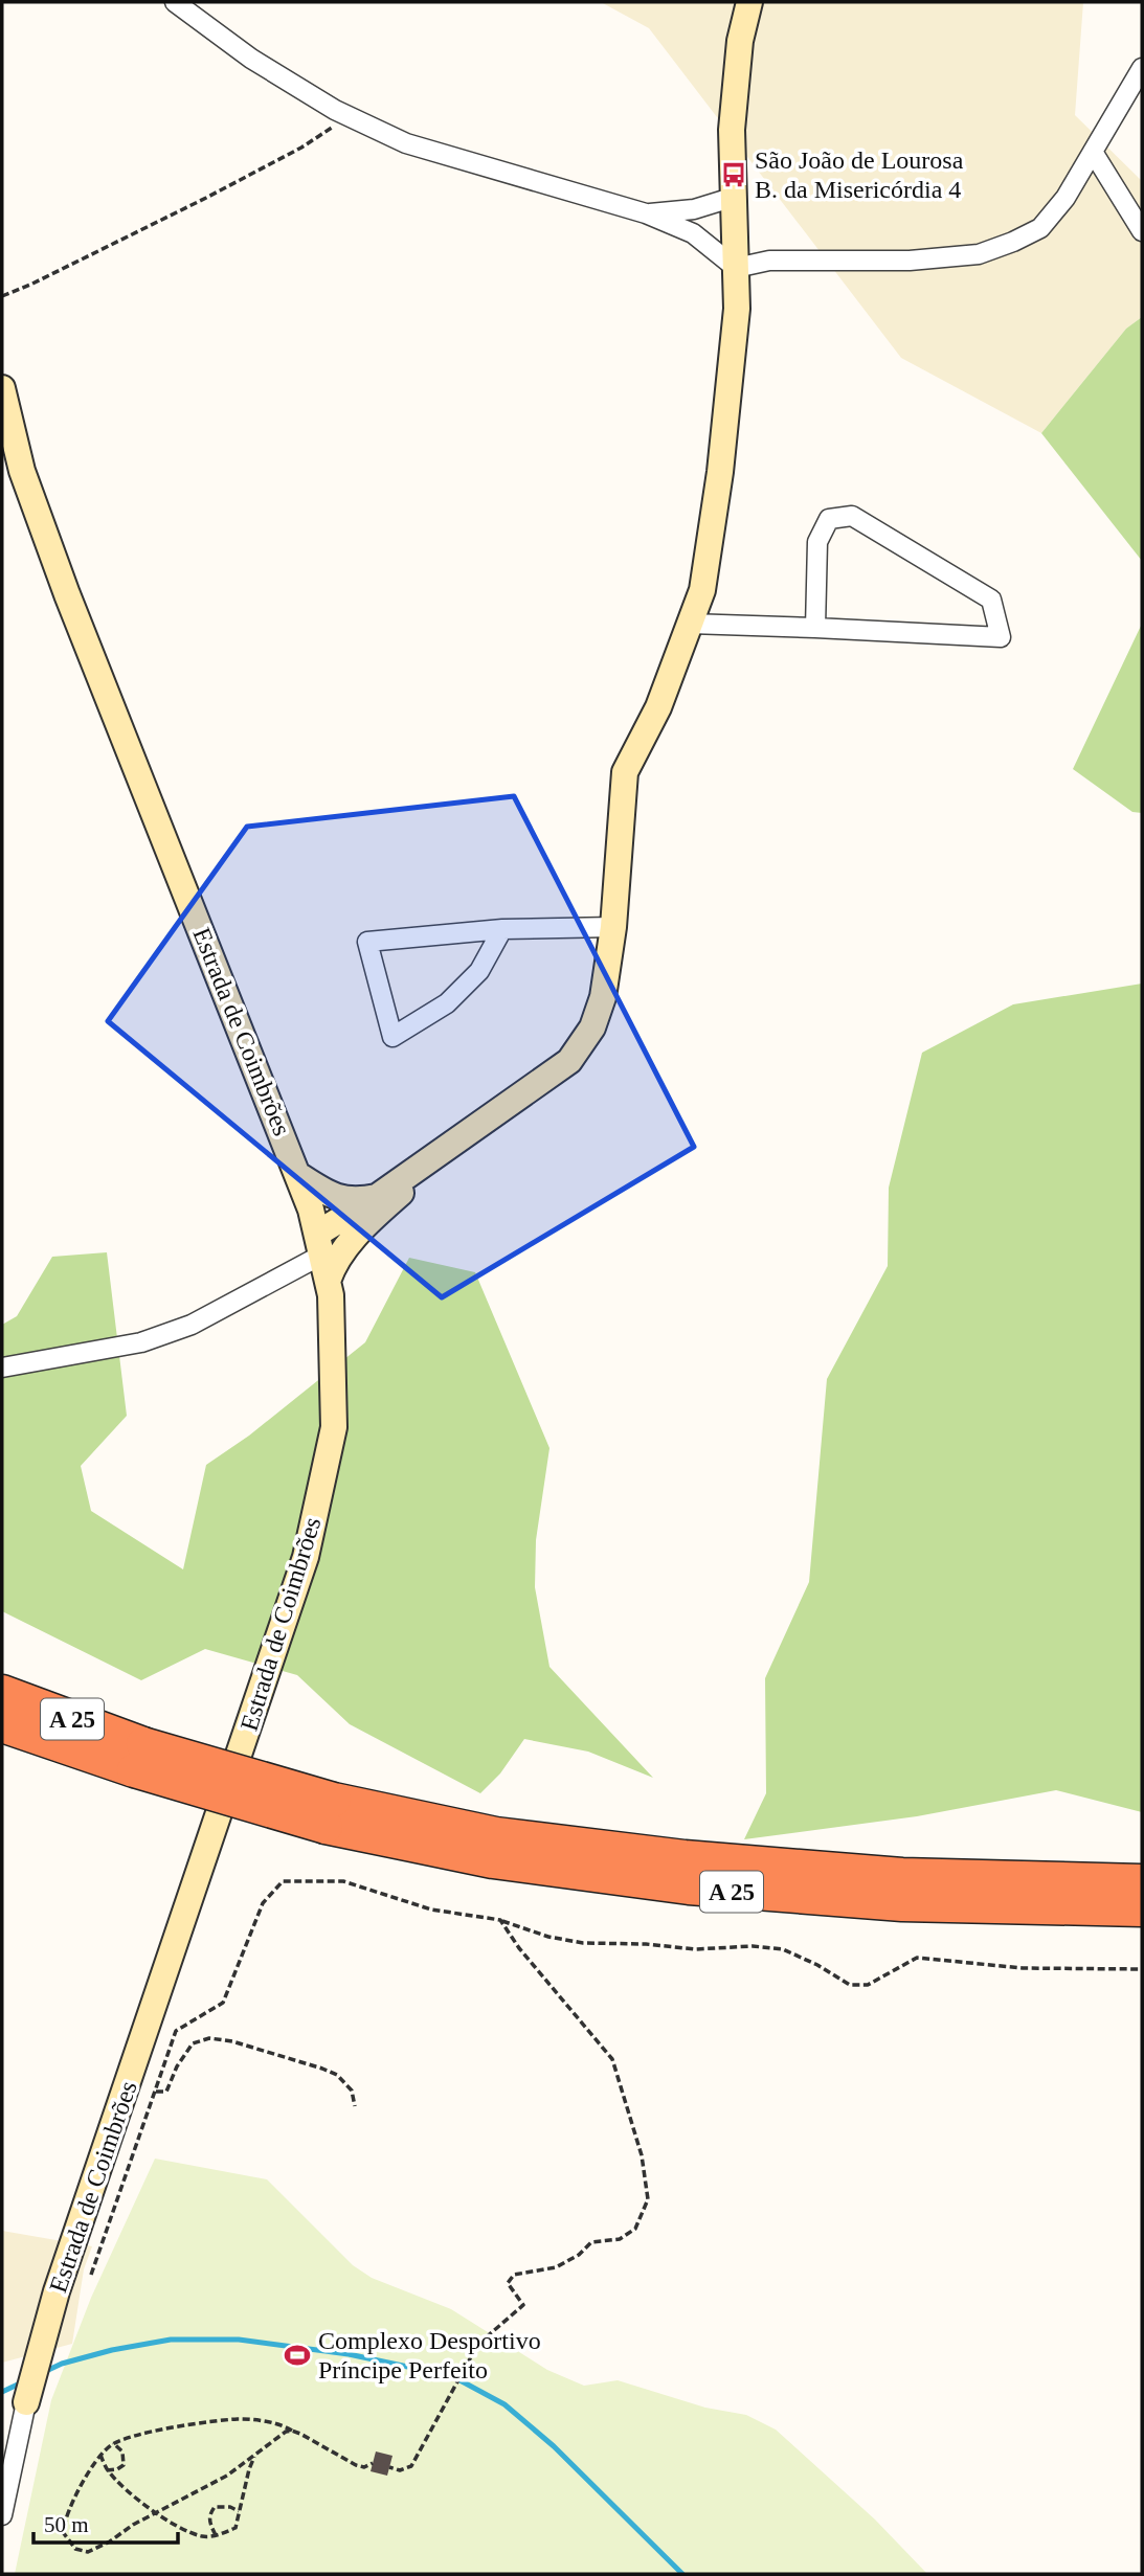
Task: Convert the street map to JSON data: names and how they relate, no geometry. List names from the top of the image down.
{
  "streets": {
    "highway": ["A 25"],
    "street": ["Estrada de Coimbrões"]
  },
  "places": {
    "bus stop": ["São João de Lourosa B. da Misericórdia 4"],
    "sports": ["Complexo Desportivo Príncipe Perfeito"]
  },
  "scale_bar": "50 m"
}
